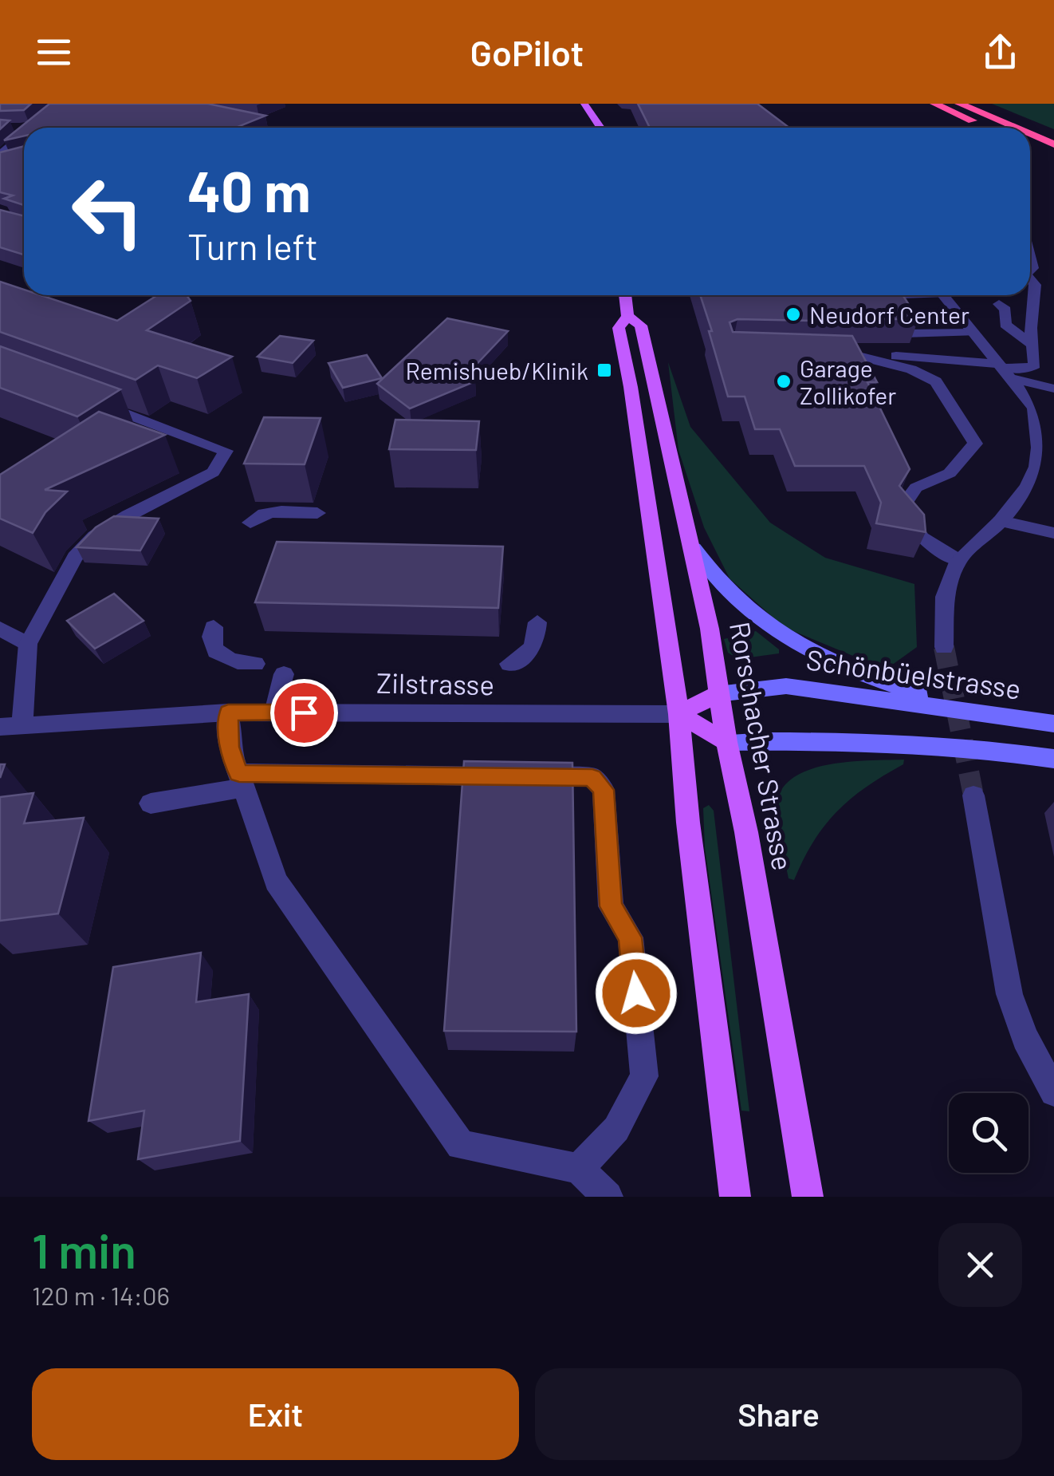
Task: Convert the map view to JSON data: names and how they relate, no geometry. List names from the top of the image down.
{
  "streets": {
    "main road": ["Schönbüelstrasse", "Rorschacher Strasse"],
    "street": ["Zilstrasse"]
  },
  "crossings": [
    ["Schönbüelstrasse", "Rorschacher Strasse"],
    ["Zilstrasse", "Rorschacher Strasse"]
  ],
  "places": {
    "other": ["Neudorf Center", "Garage Zollikofer"],
    "transit": ["Remishueb/Klinik"]
  },
  "page": {
    "header": "GoPilot",
    "turn": ["40 m", "Turn left"],
    "heading": ["1 min", "120 m · 14:06"],
    "buttons": ["Exit", "Share"]
  }
}
